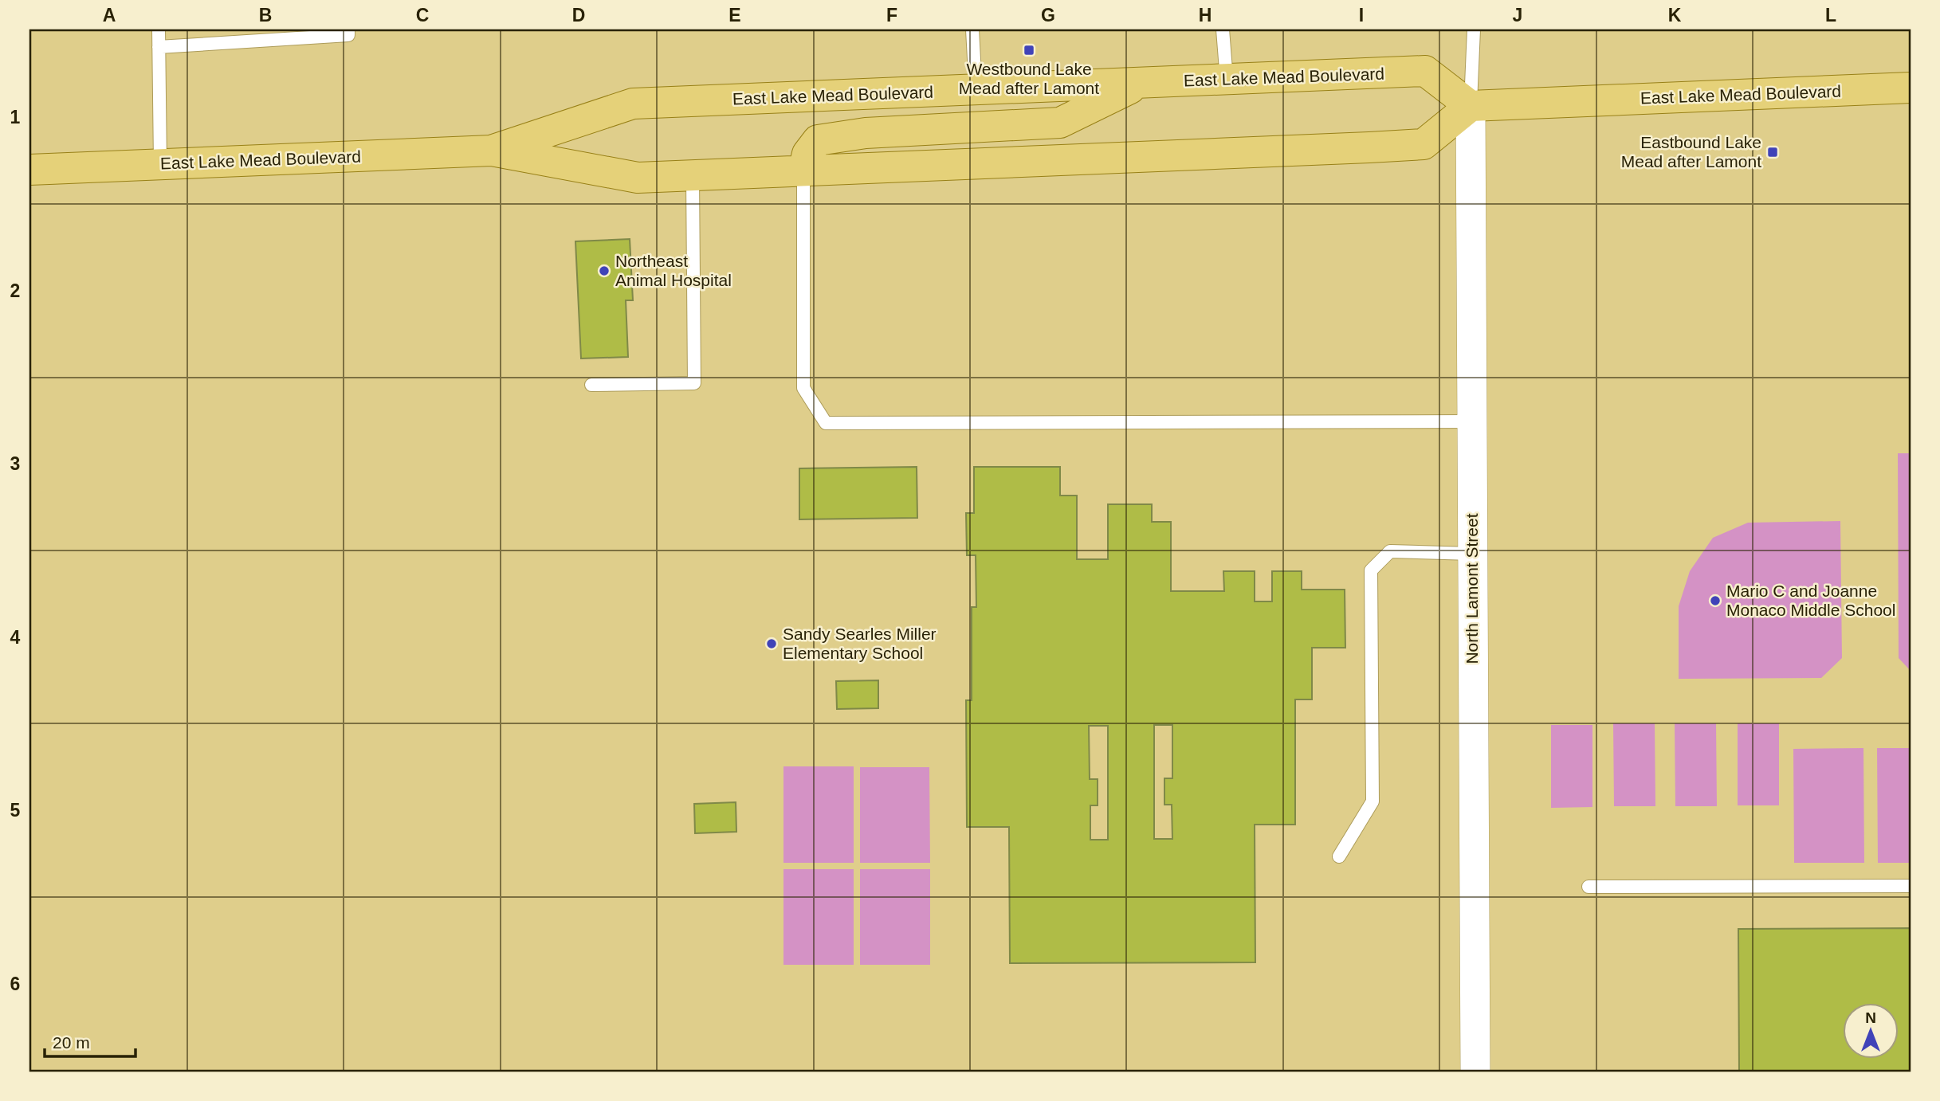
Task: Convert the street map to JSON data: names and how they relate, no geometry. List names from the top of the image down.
{
  "streets": {
    "main road": ["East Lake Mead Boulevard"],
    "street": ["North Lamont Street"]
  },
  "crossings": [
    ["East Lake Mead Boulevard", "North Lamont Street"]
  ],
  "places": {
    "transit": ["Westbound Lake Mead after Lamont", "Eastbound Lake Mead after Lamont"],
    "other": ["Northeast Animal Hospital", "Mario C and Joanne Monaco Middle School", "Sandy Searles Miller Elementary School"]
  },
  "scale_bar": "20 m",
  "north": "top",
  "grid": {
    "columns": [
      "A",
      "B",
      "C",
      "D",
      "E",
      "F",
      "G",
      "H",
      "I",
      "J",
      "K",
      "L"
    ],
    "rows": [
      "1",
      "2",
      "3",
      "4",
      "5",
      "6"
    ]
  }
}
